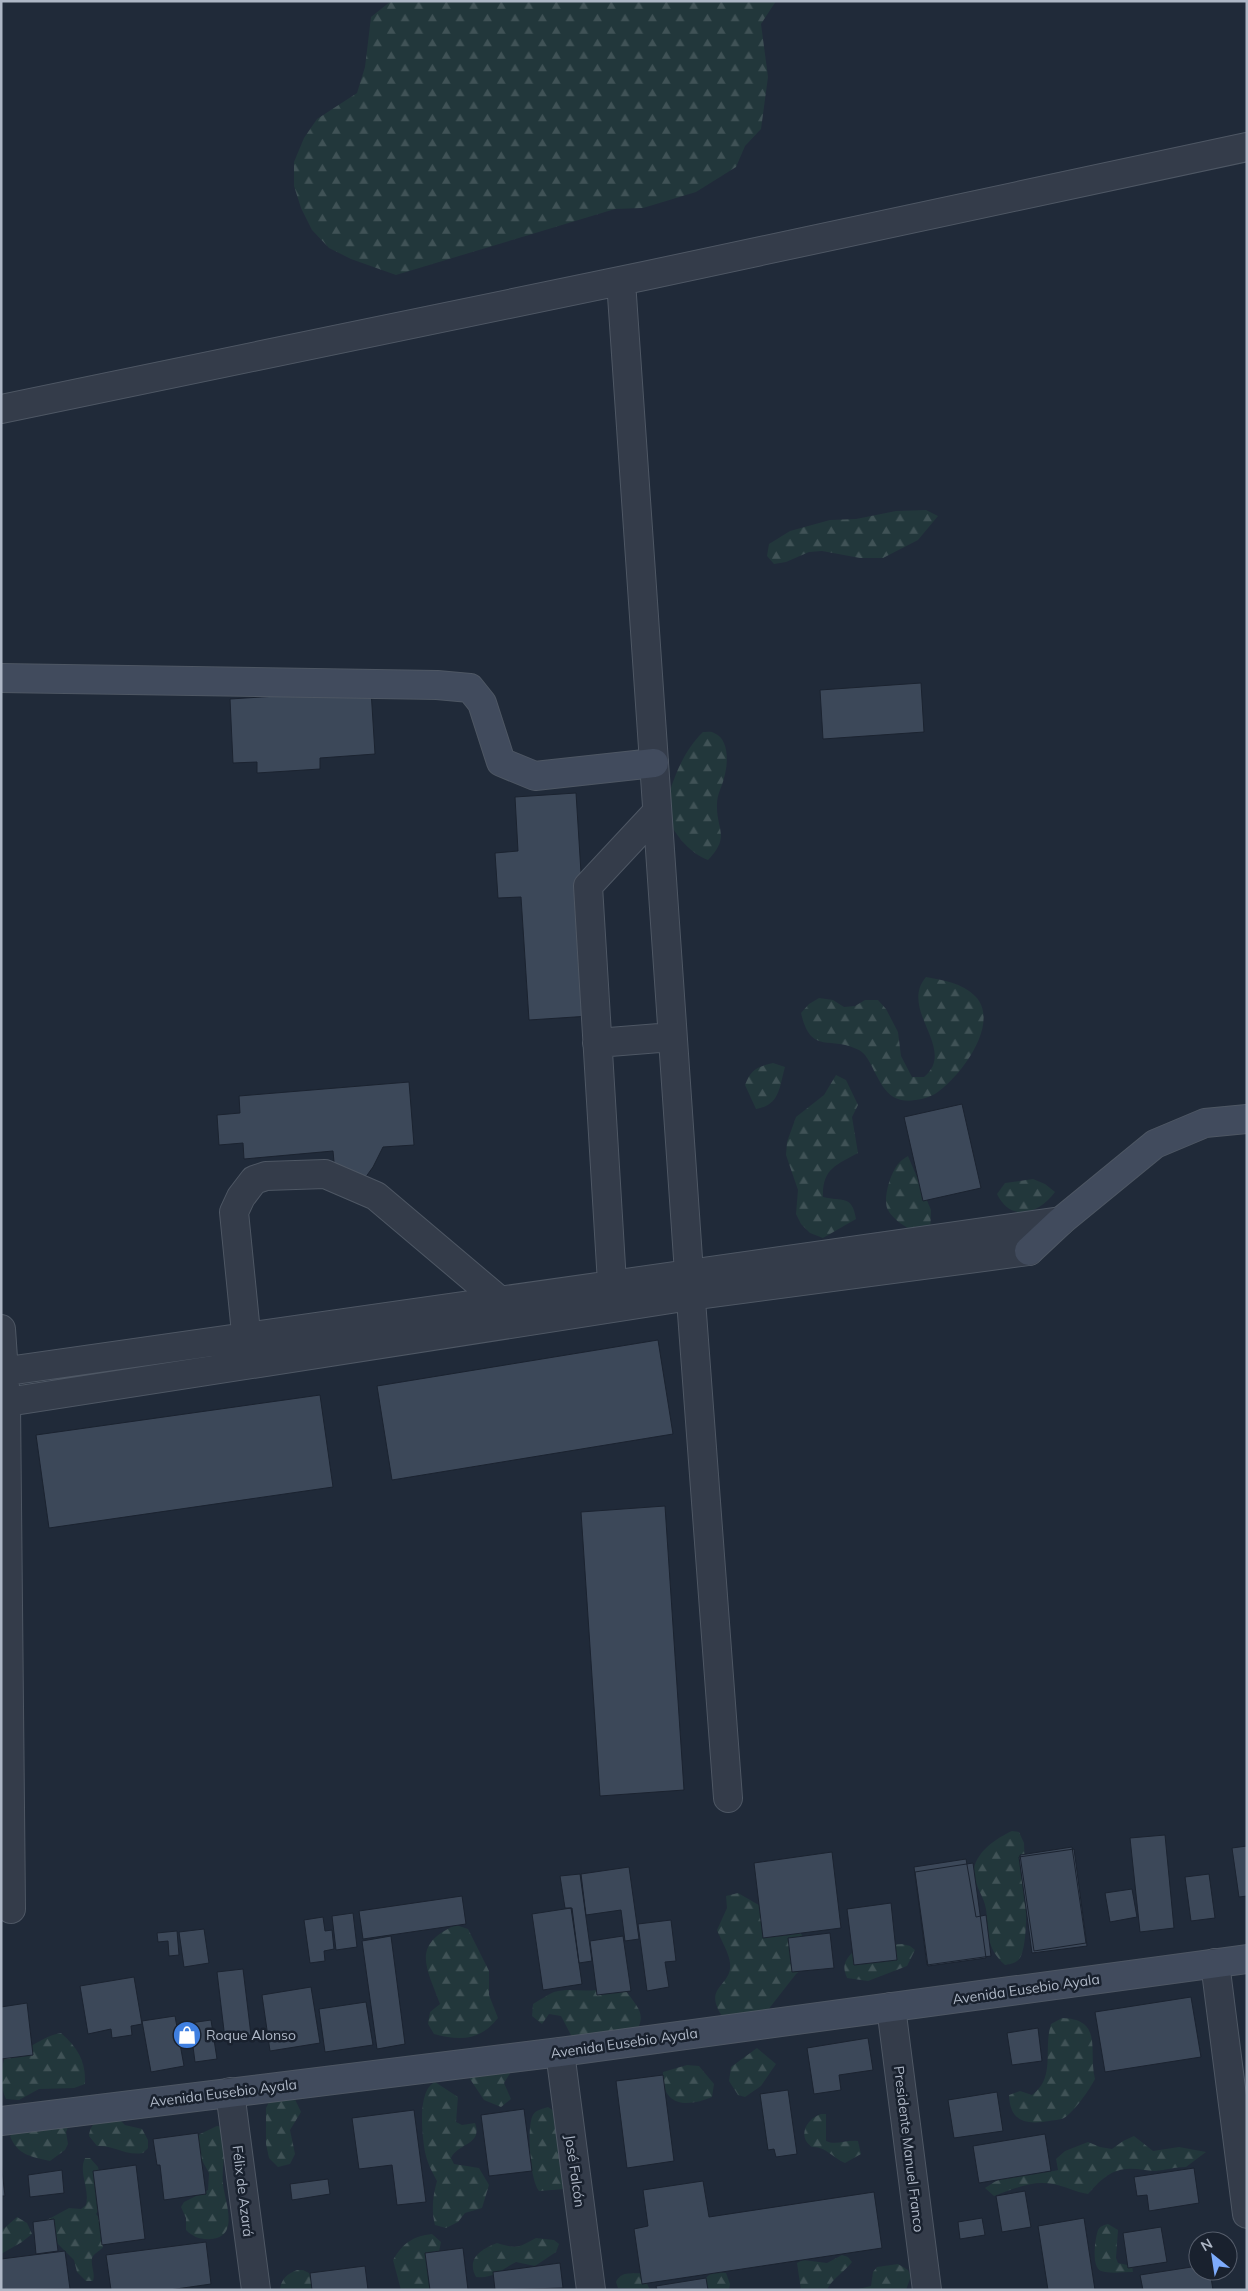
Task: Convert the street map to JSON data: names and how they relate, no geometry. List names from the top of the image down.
{
  "streets": {
    "street": [
      "Avenida Eusebio Ayala",
      "Presidente Manuel Franco",
      "José Falcón",
      "Félix de Azará"
    ]
  },
  "crossings": [
    ["Avenida Eusebio Ayala", "Presidente Manuel Franco"],
    ["Avenida Eusebio Ayala", "José Falcón"],
    ["Avenida Eusebio Ayala", "Félix de Azará"]
  ],
  "places": {
    "shop": ["Roque Alonso"]
  },
  "north": "top left"
}
